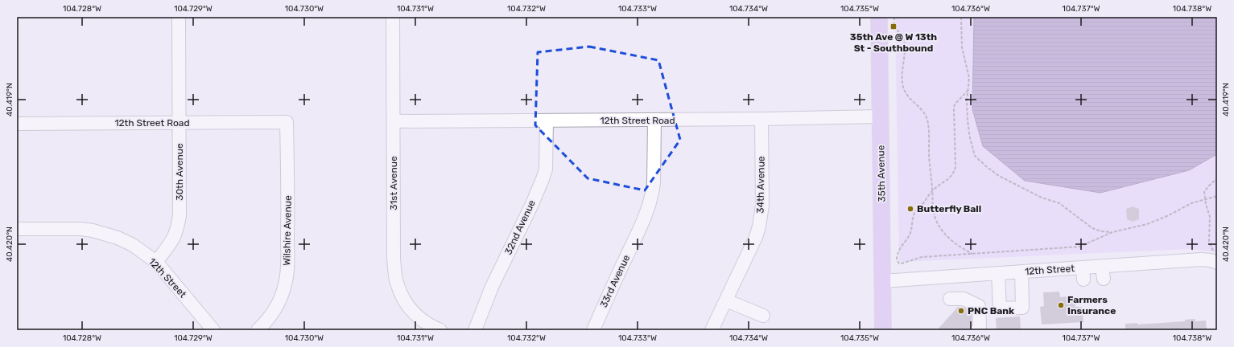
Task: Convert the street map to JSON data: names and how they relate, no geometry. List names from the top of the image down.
{
  "streets": {
    "main road": ["35th Avenue"],
    "street": [
      "12th Street Road",
      "30th Avenue",
      "31st Avenue",
      "34th Avenue",
      "32nd Avenue",
      "Wilshire Avenue",
      "12th Street",
      "33rd Avenue"
    ]
  },
  "crossings": [
    ["12th Street Road", "30th Avenue"],
    ["12th Street Road", "35th Avenue"],
    ["12th Street Road", "31st Avenue"],
    ["12th Street Road", "34th Avenue"],
    ["12th Street Road", "32nd Avenue"],
    ["12th Street Road", "Wilshire Avenue"],
    ["12th Street Road", "33rd Avenue"],
    ["30th Avenue", "12th Street"],
    ["35th Avenue", "12th Street"]
  ],
  "places": {
    "transit": ["35th Ave @ W 13th St - Southbound"],
    "other": ["Butterfly Ball", "Farmers Insurance", "PNC Bank"]
  },
  "coordinates": [
    "104.728°W",
    "104.729°W",
    "104.730°W",
    "104.731°W",
    "104.732°W",
    "104.733°W",
    "104.734°W",
    "104.735°W",
    "104.736°W",
    "104.737°W",
    "104.738°W",
    "40.419°N",
    "40.420°N"
  ]
}
